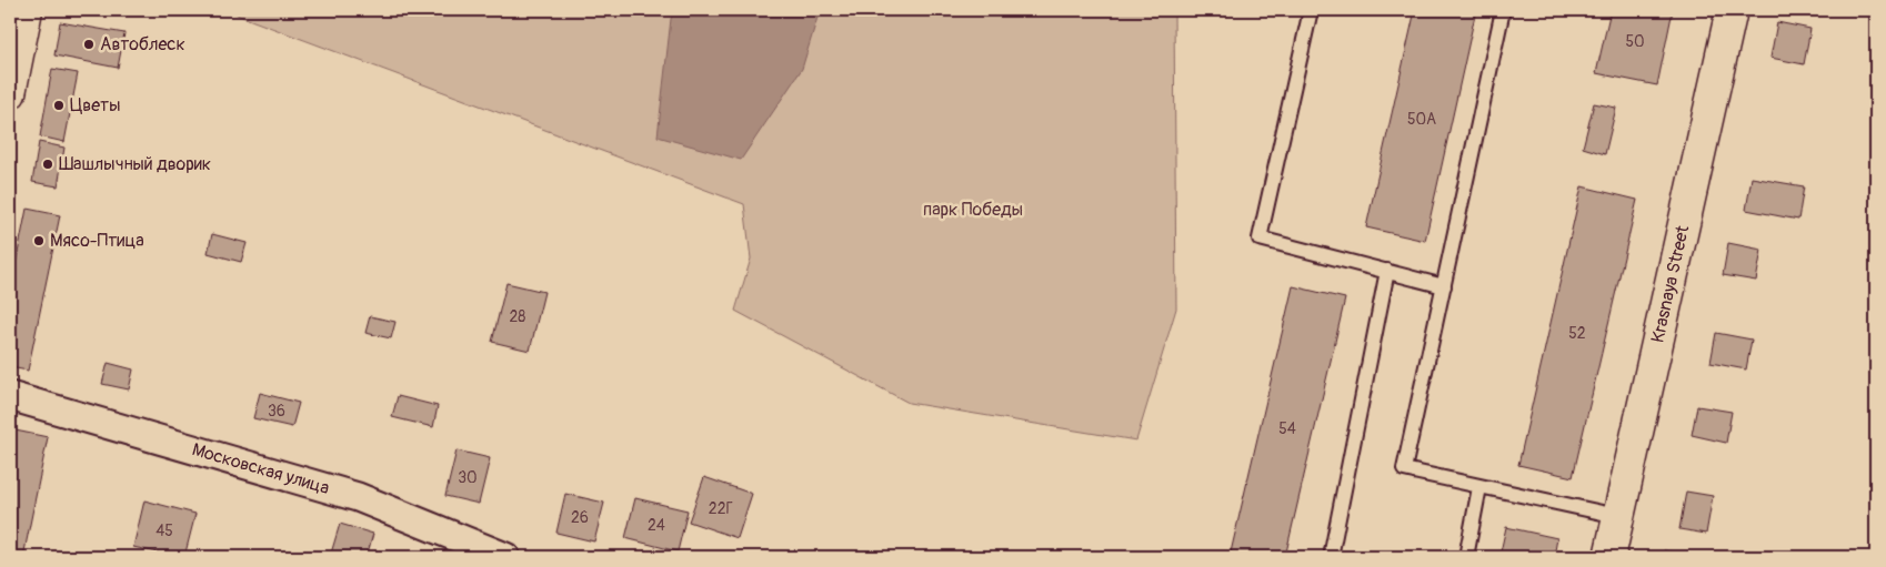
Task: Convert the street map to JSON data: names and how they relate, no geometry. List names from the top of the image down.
{
  "streets": {
    "street": ["Krasnaya Street", "Московская улица"]
  },
  "parks": ["парк Победы"],
  "places": [
    "Автоблеск",
    "Цветы",
    "Шашлычный дворик",
    "Мясо-Птица"
  ],
  "house_numbers": [
    "50",
    "50А",
    "28",
    "52",
    "36",
    "54",
    "30",
    "22Г",
    "26",
    "24",
    "45"
  ]
}
